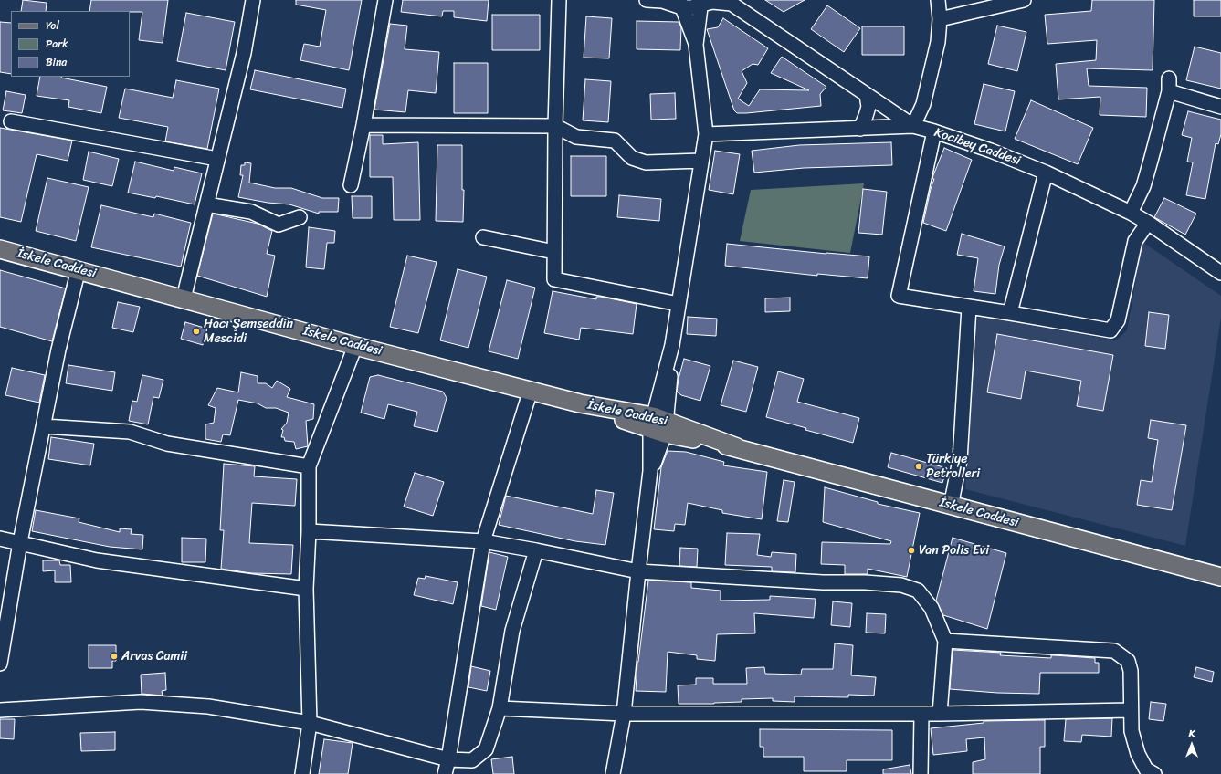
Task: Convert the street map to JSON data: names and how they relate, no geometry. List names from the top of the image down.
{
  "streets": {
    "main road": ["İskele Caddesi"],
    "street": ["Kocibey Caddesi"]
  },
  "places": [
    "Hacı Şemseddin Mescidi",
    "Türkiye Petrolleri",
    "Van Polis Evi",
    "Arvas Camii"
  ],
  "legend": ["Yol", "Park", "Bina"],
  "north": "top"
}
